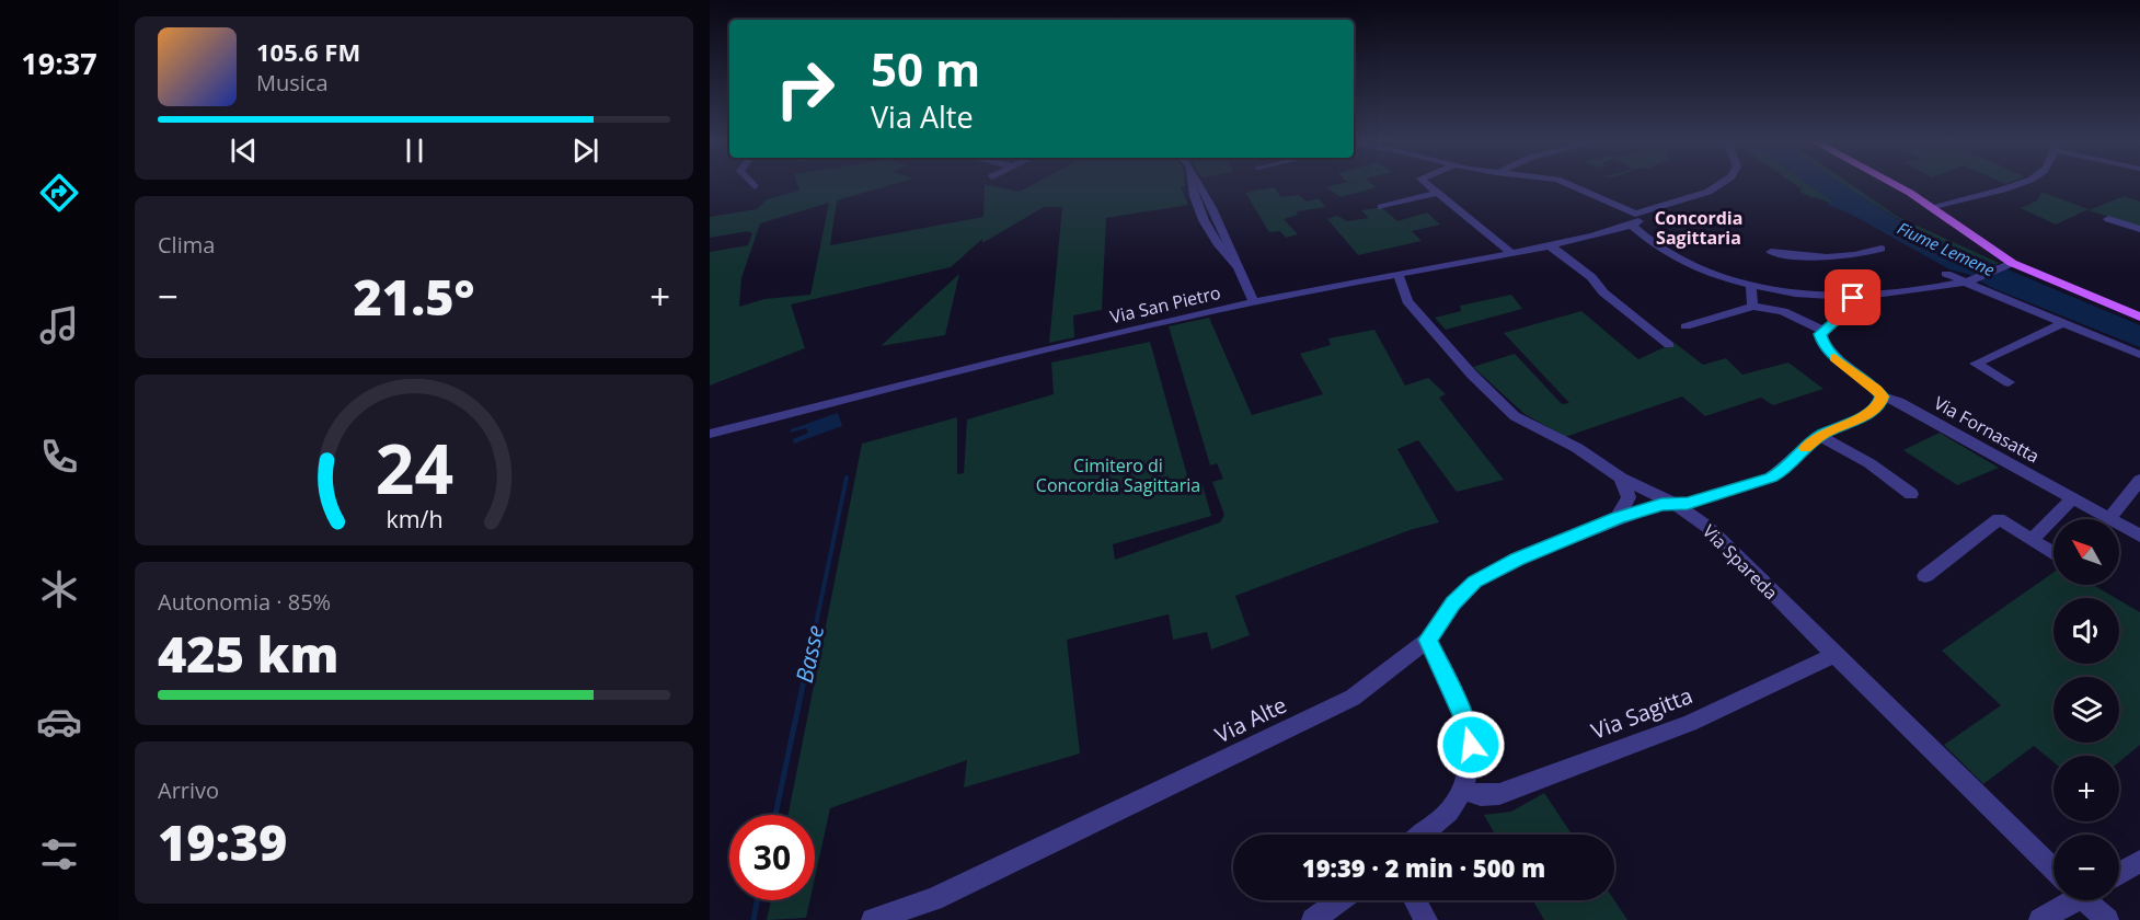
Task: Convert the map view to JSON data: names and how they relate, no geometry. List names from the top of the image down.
{
  "streets": {
    "street": [
      "Via San Pietro",
      "Via Fornasatta",
      "Via Spareda",
      "Via Sagitta",
      "Via Alte"
    ]
  },
  "crossings": [
    ["Via San Pietro", "Via Spareda"],
    ["Via Fornasatta", "Via Alte"],
    ["Via Spareda", "Via Sagitta"],
    ["Via Spareda", "Via Alte"]
  ],
  "districts": ["Concordia Sagittaria"],
  "water": ["Fiume Lemene", "Basse"],
  "parks": ["Cimitero di Concordia Sagittaria"],
  "north": "top left",
  "page": {
    "tabs": "19:37",
    "turn": ["50 m", "Via Alte"],
    "song": ["105.6 FM", "Musica"],
    "tile": [
      "Clima",
      ["Autonomia · 85%", "425 km"],
      ["Arrivo", "19:39"]
    ],
    "heat": ["−", "21.5°", "+"],
    "map_buttons": ["+", "−"],
    "limit": "30",
    "trip": "19:39 · 2 min · 500 m",
    "gauge": ["24", "km/h"]
  }
}
